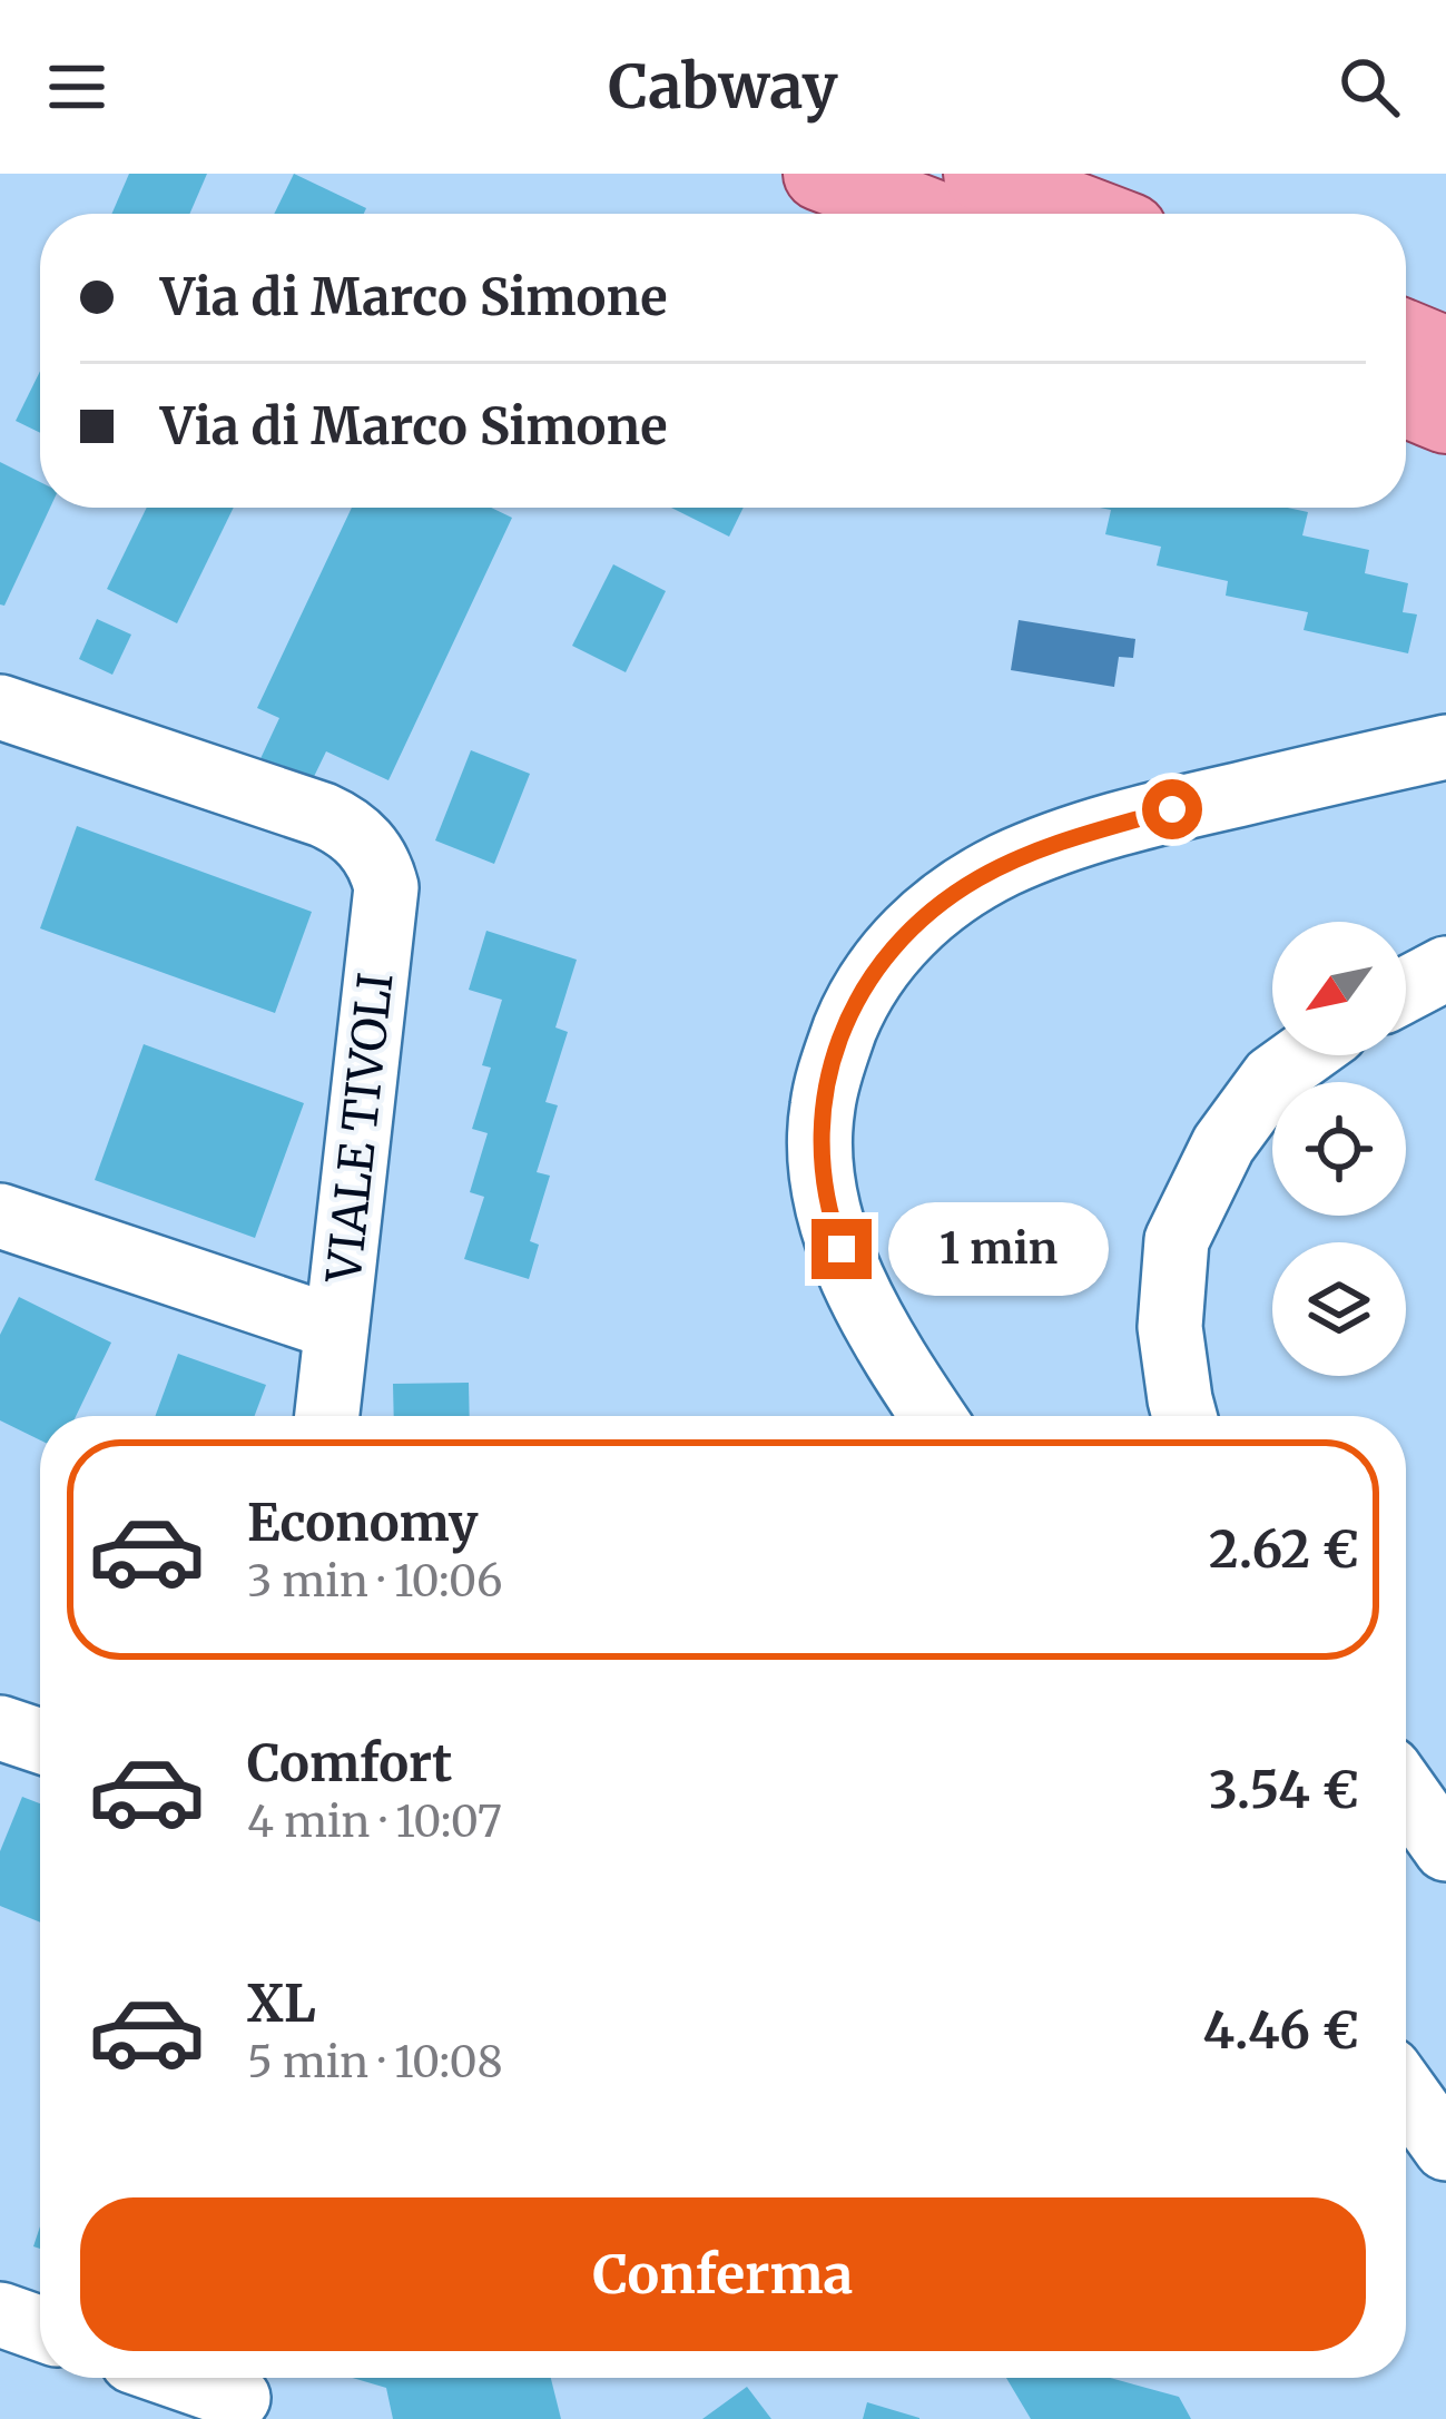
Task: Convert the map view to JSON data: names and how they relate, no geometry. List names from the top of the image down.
{
  "streets": {
    "street": ["VIALE TIVOLI"]
  },
  "north": "bottom left",
  "page": {
    "header": "Cabway",
    "banner": ["Via di Marco Simone", "Via di Marco Simone"],
    "bubble": "1 min",
    "list": [
      {
        "name": "Economy",
        "note": "3 min · 10:06",
        "value": "2.62 €"
      },
      {
        "name": "Comfort",
        "note": "4 min · 10:07",
        "value": "3.54 €"
      },
      {
        "name": "XL",
        "note": "5 min · 10:08",
        "value": "4.46 €"
      }
    ],
    "buttons": "Conferma"
  }
}
